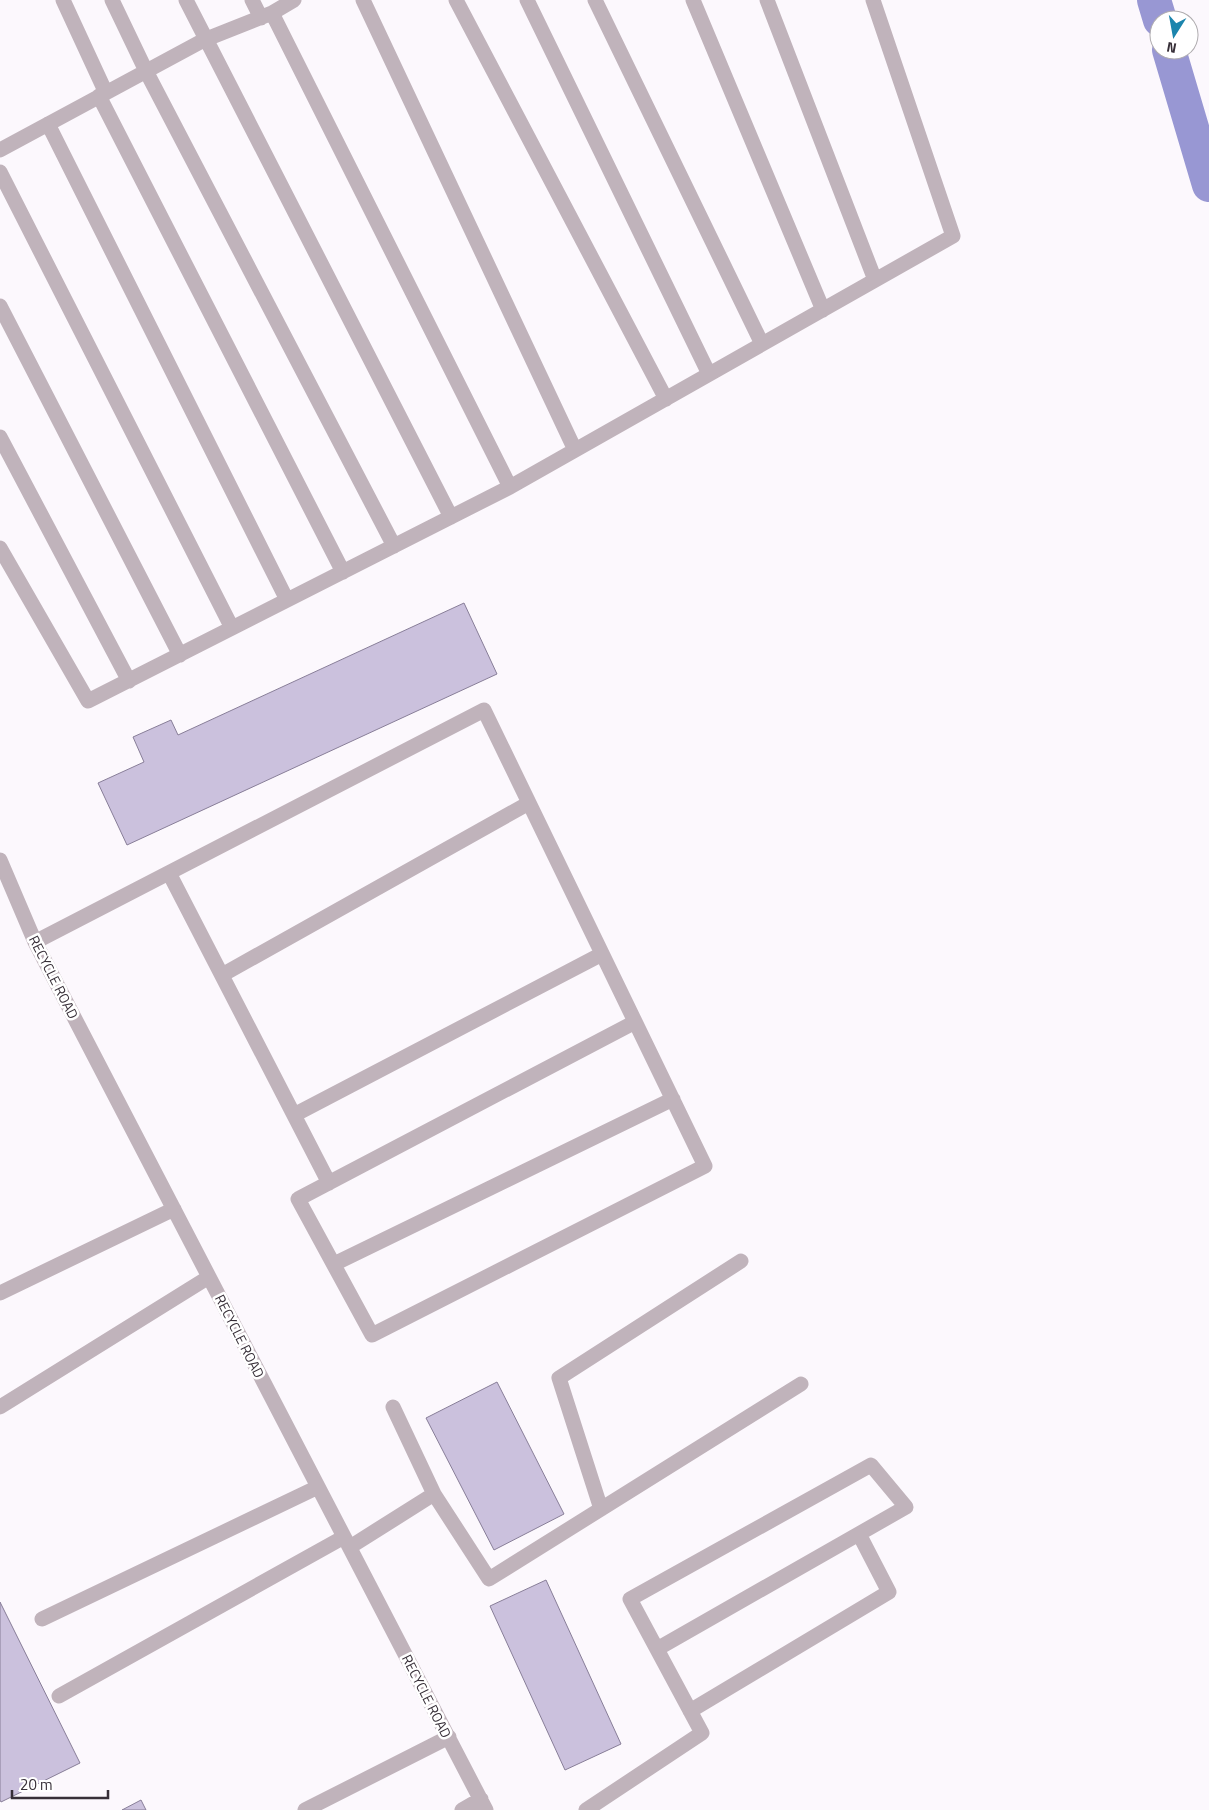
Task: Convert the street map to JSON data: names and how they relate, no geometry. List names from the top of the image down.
{
  "streets": {
    "street": ["RECYCLE ROAD"]
  },
  "scale_bar": "20 m",
  "north": "bottom"
}
